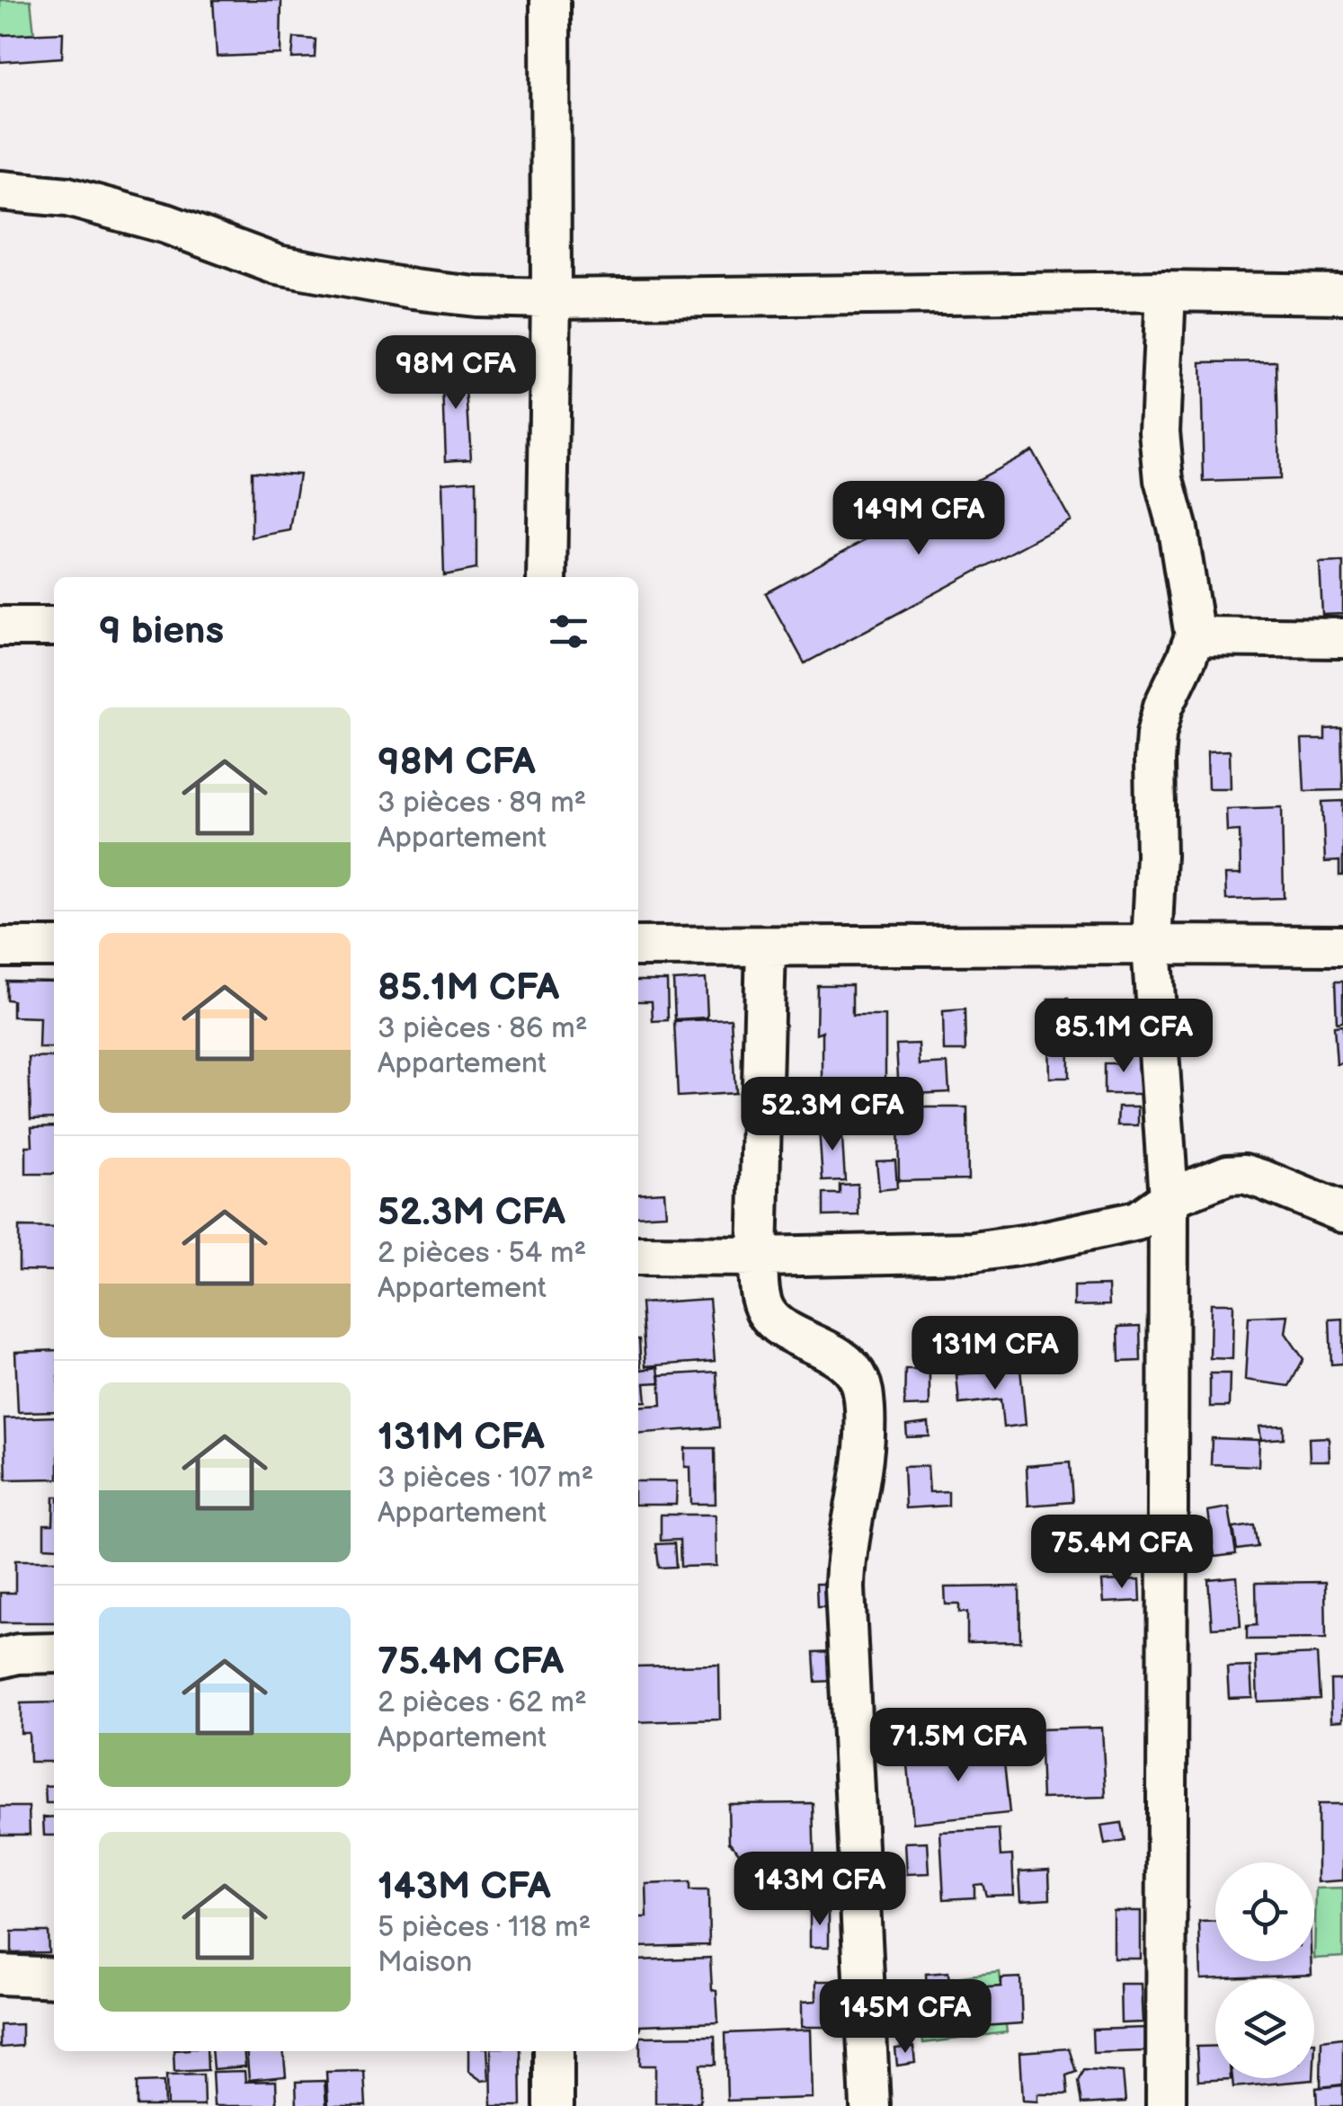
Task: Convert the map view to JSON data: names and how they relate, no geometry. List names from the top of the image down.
{
  "page": {
    "price": [
      "98M CFA",
      "149M CFA",
      "85.1M CFA",
      "52.3M CFA",
      "131M CFA",
      "75.4M CFA",
      "71.5M CFA",
      "143M CFA",
      "145M CFA"
    ],
    "heading": "9 biens",
    "list": [
      {
        "name": "98M CFA",
        "note": "3 pièces · 89 m² · Appartement"
      },
      {
        "name": "85.1M CFA",
        "note": "3 pièces · 86 m² · Appartement"
      },
      {
        "name": "52.3M CFA",
        "note": "2 pièces · 54 m² · Appartement"
      },
      {
        "name": "131M CFA",
        "note": "3 pièces · 107 m² · Appartement"
      },
      {
        "name": "75.4M CFA",
        "note": "2 pièces · 62 m² · Appartement"
      },
      {
        "name": "143M CFA",
        "note": "5 pièces · 118 m² · Maison"
      }
    ]
  }
}
